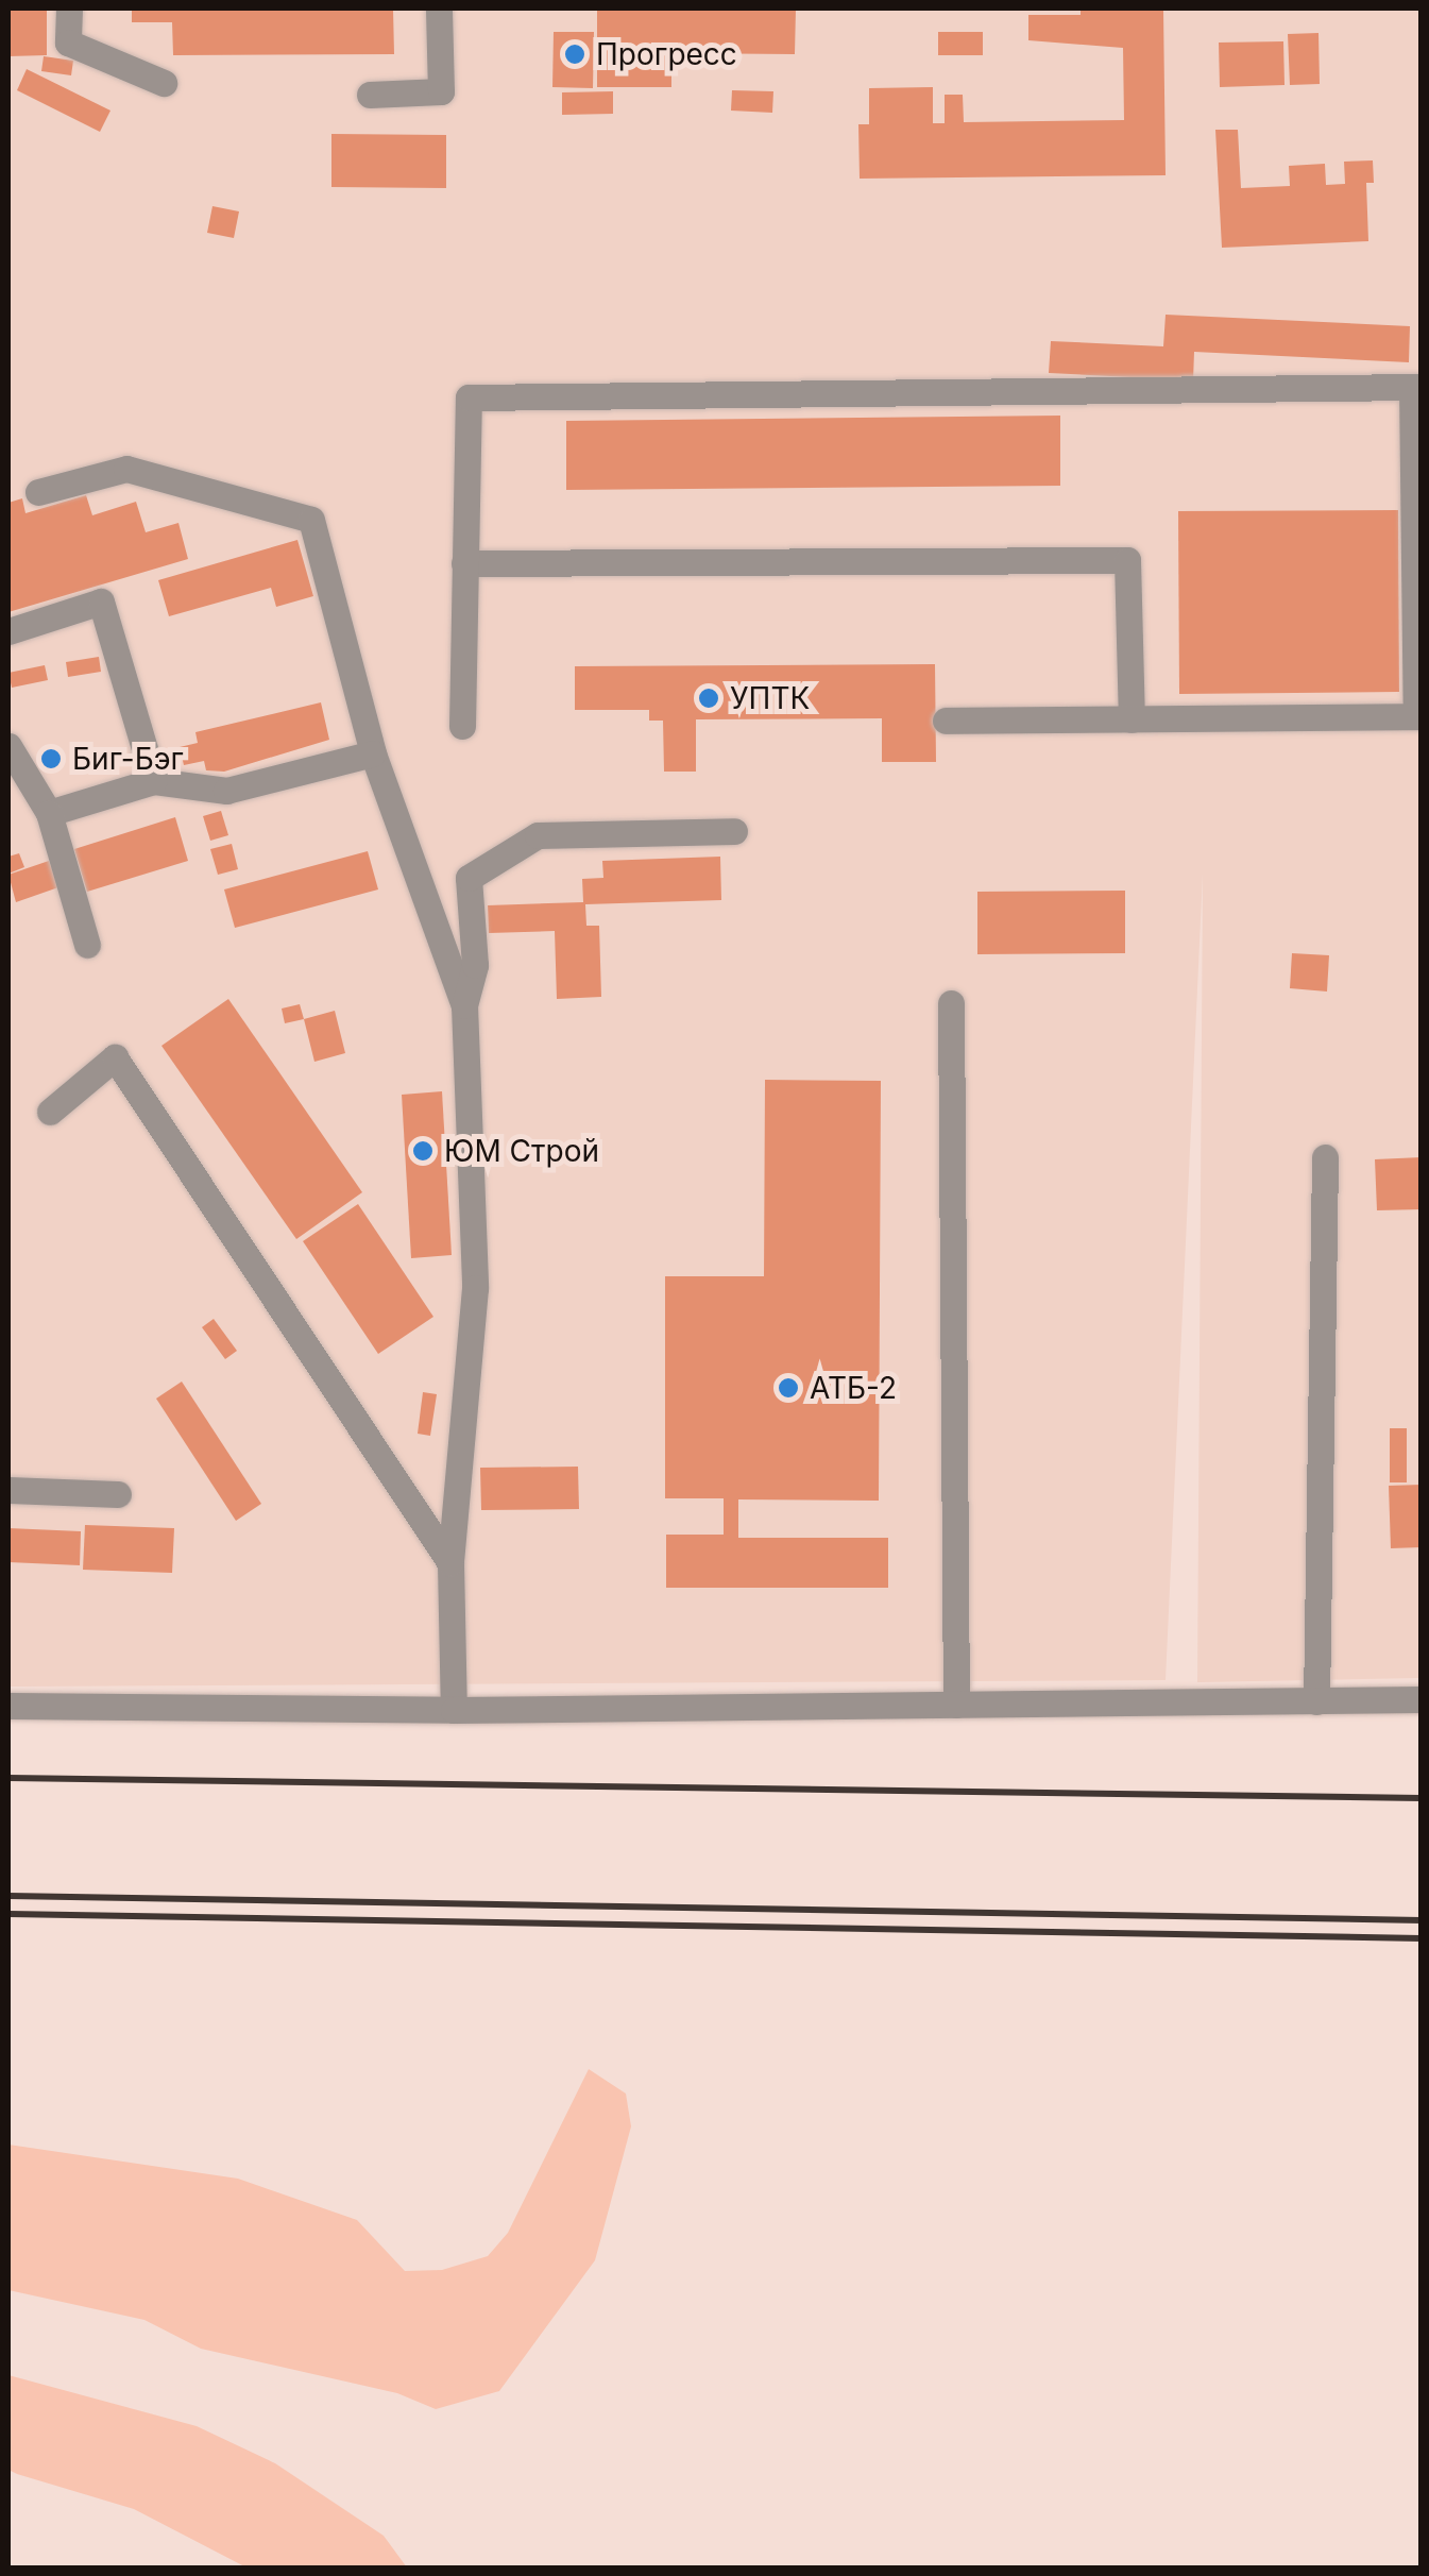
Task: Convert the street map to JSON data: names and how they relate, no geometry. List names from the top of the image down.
{
  "places": [
    "Прогресс",
    "УПТК",
    "Биг-Бэг",
    "ЮМ Строй",
    "АТБ-2"
  ]
}
